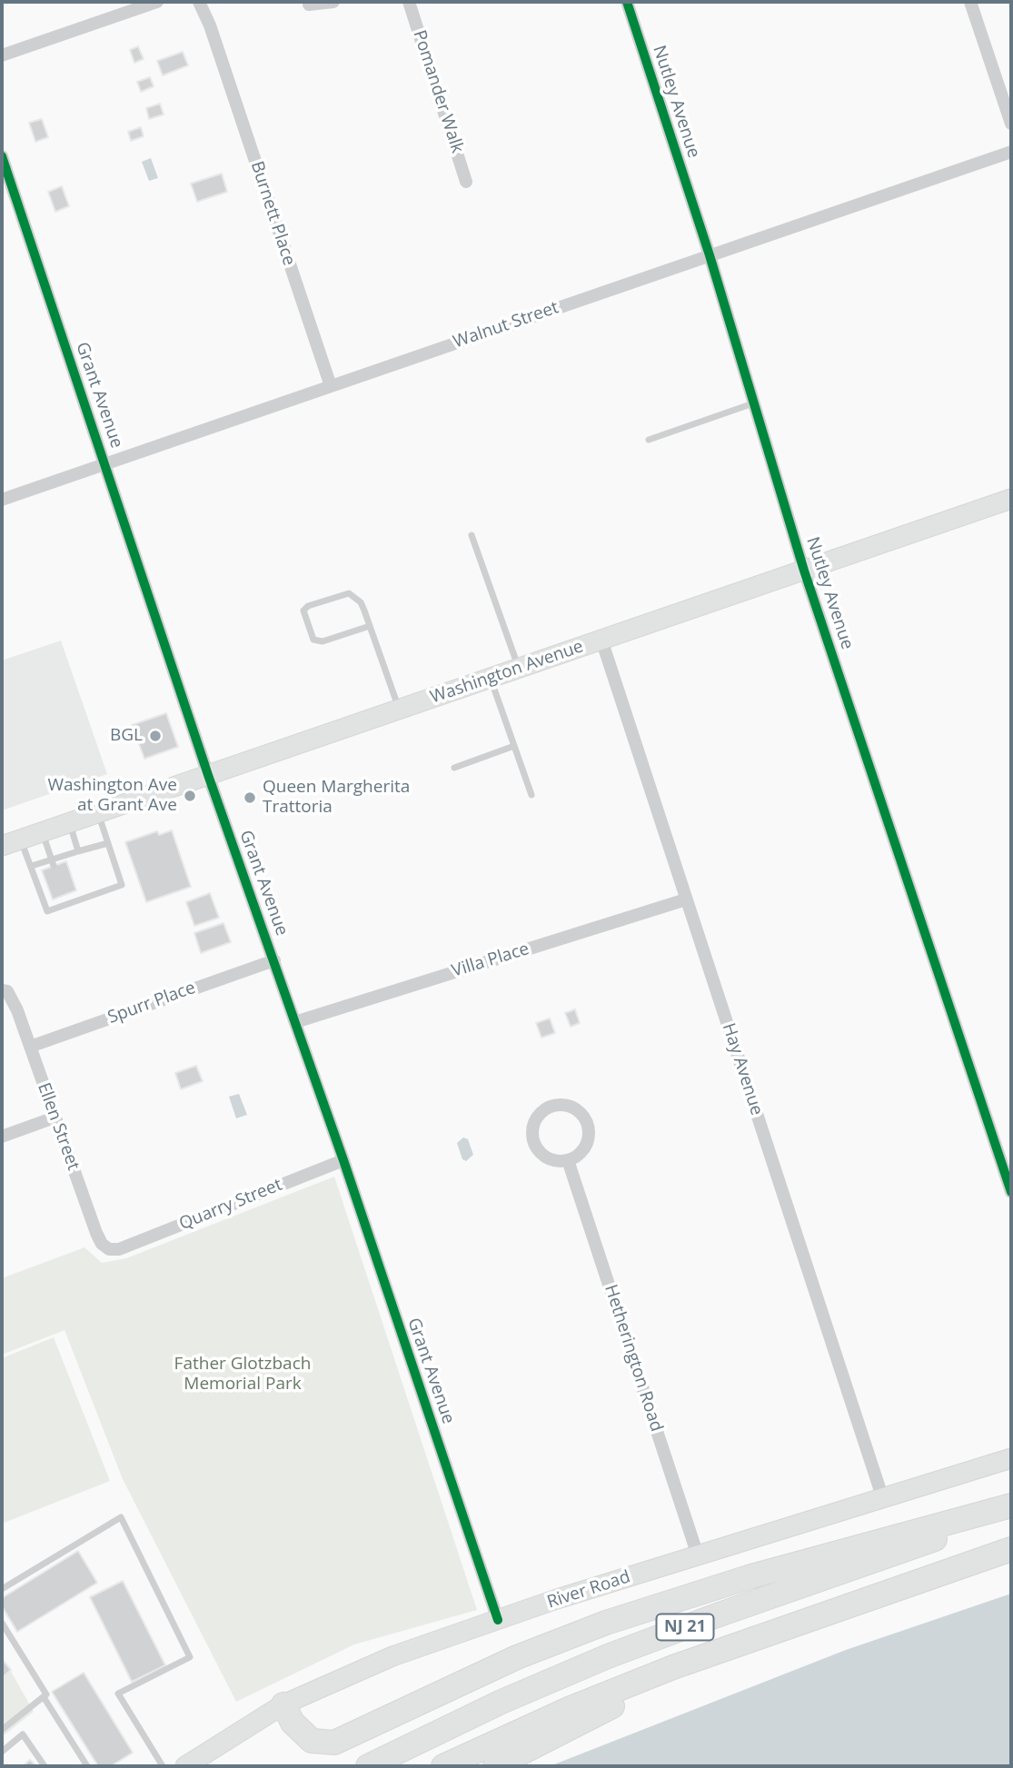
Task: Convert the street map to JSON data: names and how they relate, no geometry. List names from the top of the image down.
{
  "streets": {
    "highway": ["NJ 21"],
    "main road": ["Washington Avenue", "River Road"],
    "street": [
      "Pomander Walk",
      "Nutley Avenue",
      "Burnett Place",
      "Walnut Street",
      "Grant Avenue",
      "Villa Place",
      "Spurr Place",
      "Hay Avenue",
      "Ellen Street",
      "Quarry Street",
      "Hetherington Road"
    ]
  },
  "crossings": [
    ["Nutley Avenue", "Walnut Street"],
    ["Nutley Avenue", "Washington Avenue"],
    ["Burnett Place", "Walnut Street"],
    ["Walnut Street", "Grant Avenue"],
    ["Grant Avenue", "Washington Avenue"],
    ["Grant Avenue", "Villa Place"],
    ["Grant Avenue", "Spurr Place"],
    ["Grant Avenue", "Quarry Street"],
    ["Grant Avenue", "River Road"],
    ["Washington Avenue", "Hay Avenue"],
    ["Villa Place", "Hay Avenue"],
    ["Spurr Place", "Ellen Street"],
    ["Hay Avenue", "River Road"],
    ["Ellen Street", "Quarry Street"],
    ["Hetherington Road", "River Road"]
  ],
  "parks": ["Father Glotzbach Memorial Park"],
  "places": ["BGL", "Washington Ave at Grant Ave", "Queen Margherita Trattoria"]
}
